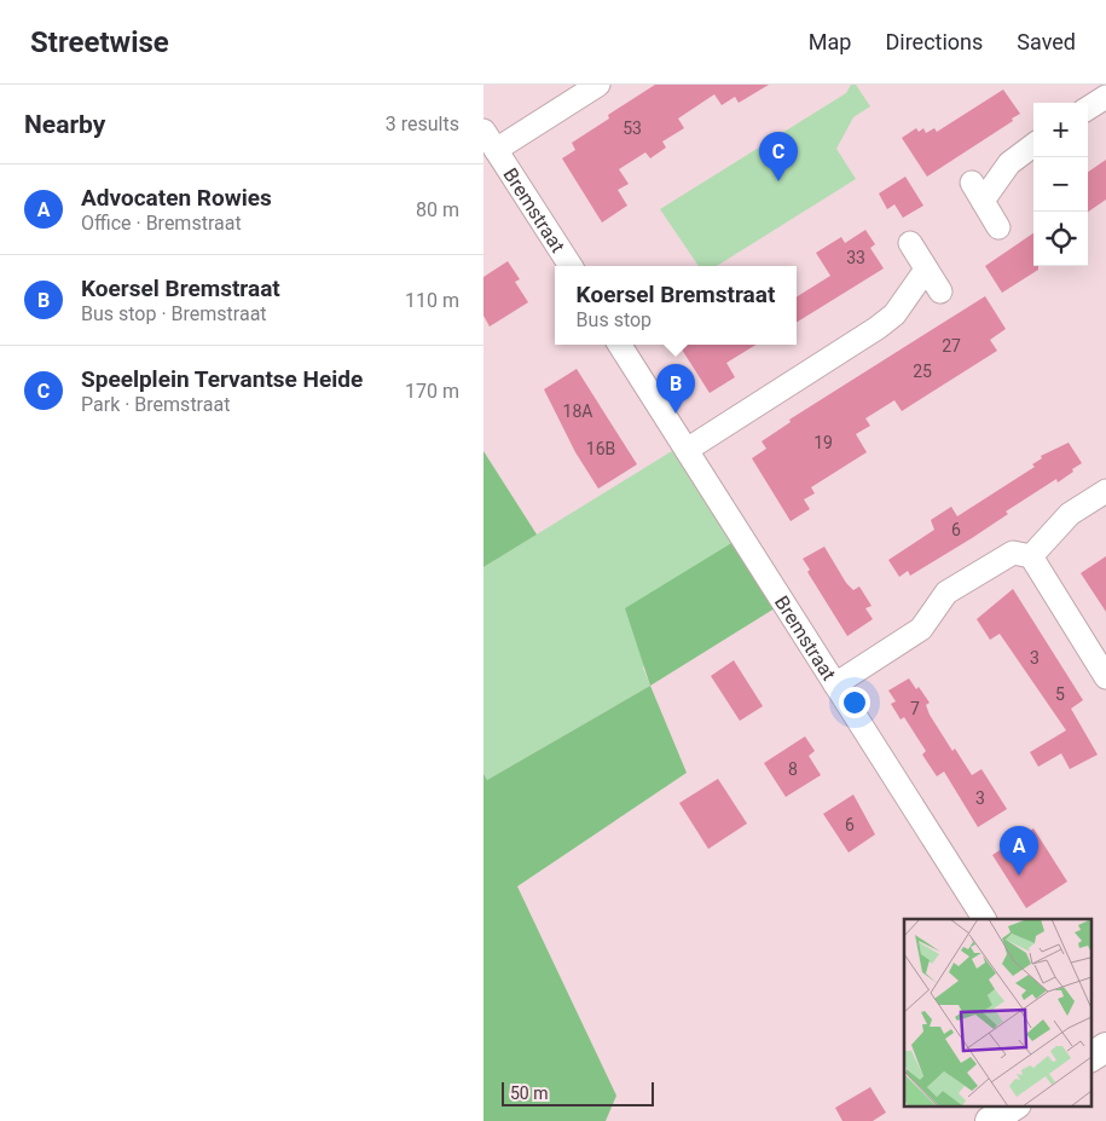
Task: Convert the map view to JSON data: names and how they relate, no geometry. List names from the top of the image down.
{
  "streets": {
    "street": ["Bremstraat"]
  },
  "house_numbers": [
    "53",
    "33",
    "27",
    "25",
    "18A",
    "19",
    "16B",
    "6",
    "3",
    "5",
    "7",
    "8",
    "3",
    "6"
  ],
  "scale_bar": "50 m",
  "page": {
    "header": "Streetwise",
    "nav": ["Map", "Directions", "Saved"],
    "heading": ["Nearby", "3 results"],
    "map_buttons": ["+", "−"],
    "pins": ["C", "B", "A"],
    "list": [
      {
        "mark": "A",
        "name": "Advocaten Rowies",
        "note": "Office · Bremstraat",
        "value": "80 m"
      },
      {
        "mark": "B",
        "name": "Koersel Bremstraat",
        "note": "Bus stop · Bremstraat",
        "value": "110 m"
      },
      {
        "mark": "C",
        "name": "Speelplein Tervantse Heide",
        "note": "Park · Bremstraat",
        "value": "170 m"
      }
    ],
    "popup": ["Koersel Bremstraat", "Bus stop"],
    "scale": "50 m"
  }
}
